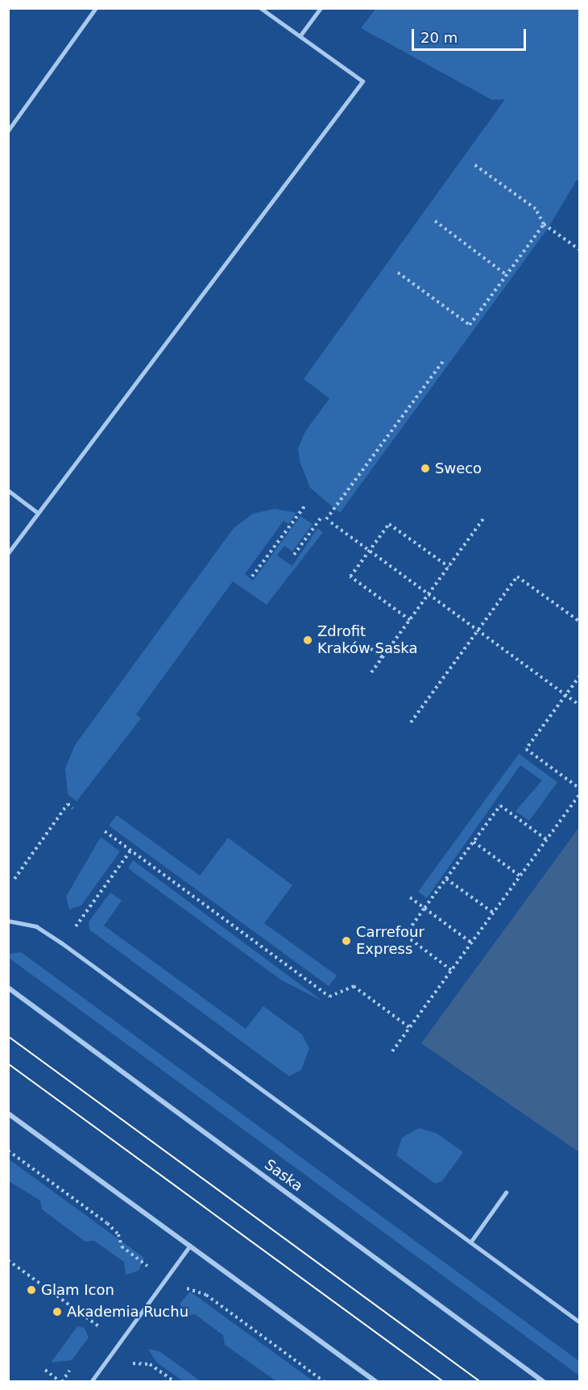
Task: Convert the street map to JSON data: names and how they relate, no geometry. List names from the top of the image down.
{
  "streets": {
    "street": ["Saska"]
  },
  "places": [
    "Sweco",
    "Zdrofit Kraków Saska",
    "Carrefour Express",
    "Glam Icon",
    "Akademia Ruchu"
  ],
  "scale_bar": "20 m"
}
